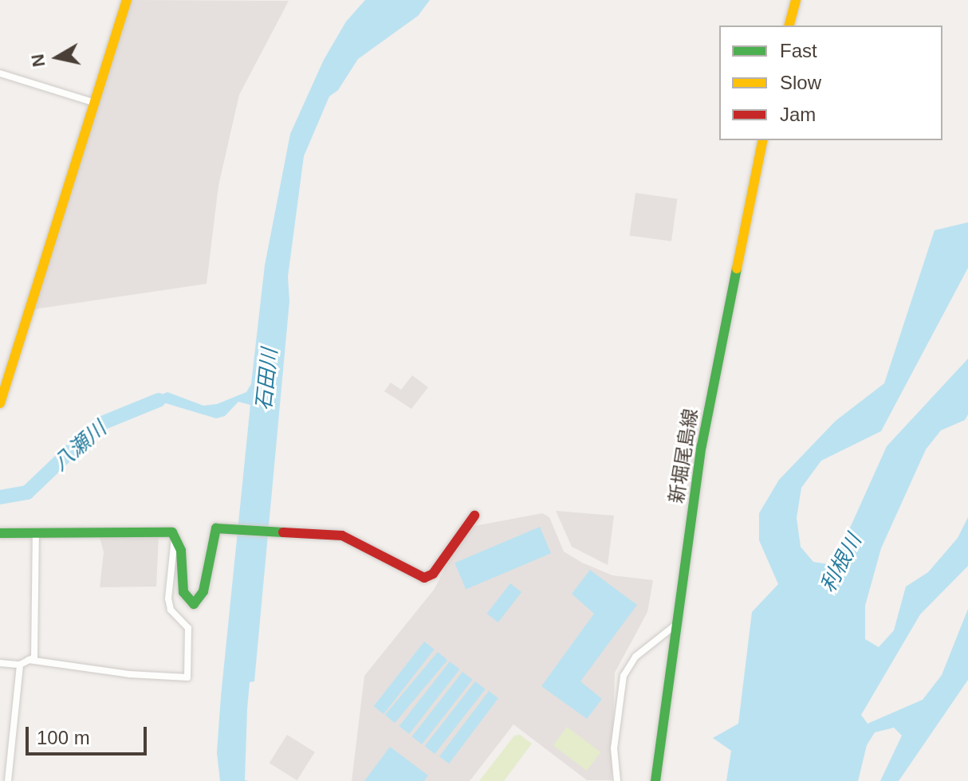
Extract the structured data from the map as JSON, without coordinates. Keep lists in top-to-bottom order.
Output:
{
  "streets": {
    "street": ["新堀尾島線"]
  },
  "water": ["石田川", "八瀬川", "利根川"],
  "legend": ["Fast", "Slow", "Jam"],
  "scale_bar": "100 m",
  "north": "left"
}
